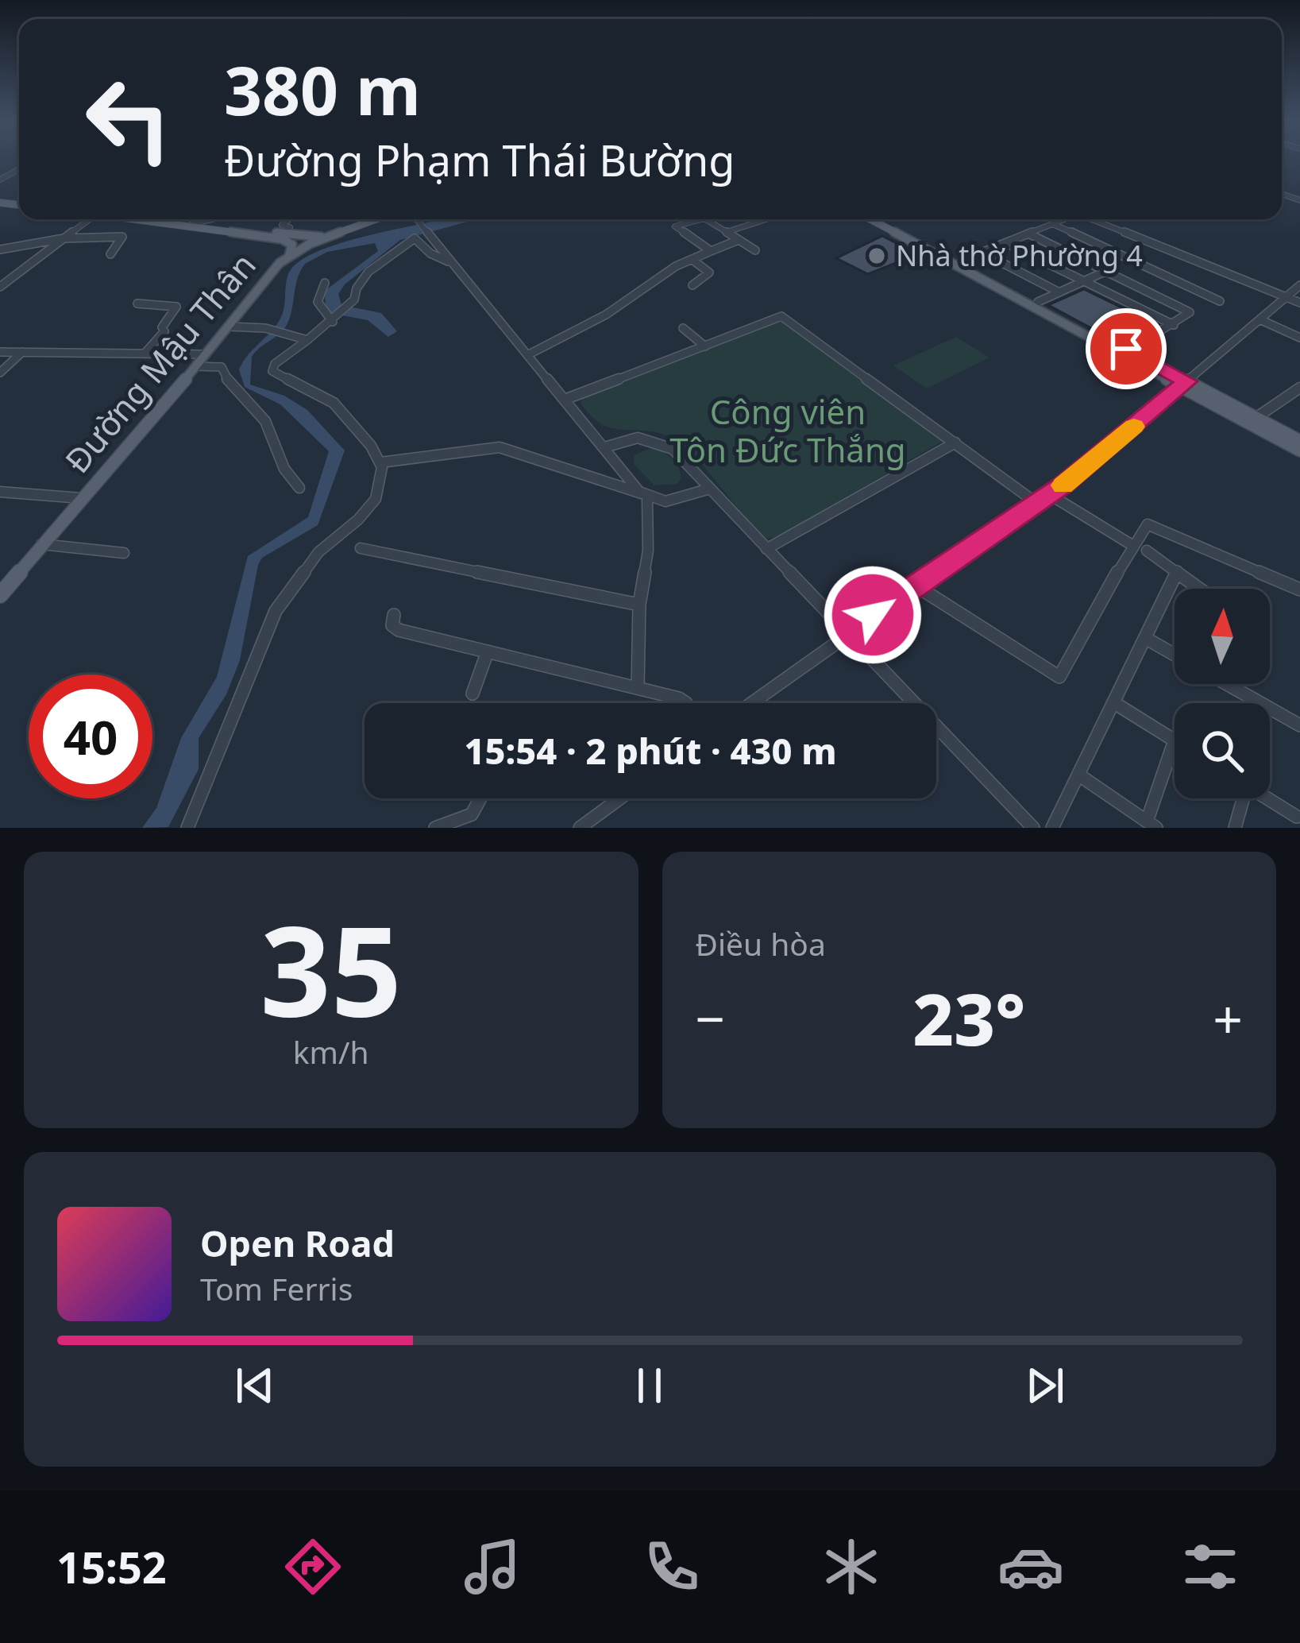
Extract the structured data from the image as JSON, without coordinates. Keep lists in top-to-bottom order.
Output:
{
  "streets": {
    "main road": ["Đường Mậu Thân"]
  },
  "parks": ["Công viên Tôn Đức Thắng"],
  "places": ["Nhà thờ Phường 4"],
  "north": "top",
  "page": {
    "turn": ["380 m", "Đường Phạm Thái Bường"],
    "limit": "40",
    "trip": "15:54 · 2 phút · 430 m",
    "tile": [
      ["35", "km/h"],
      "Điều hòa"
    ],
    "heat": ["−", "23°", "+"],
    "song": ["Open Road", "Tom Ferris"],
    "tabs": "15:52"
  }
}
